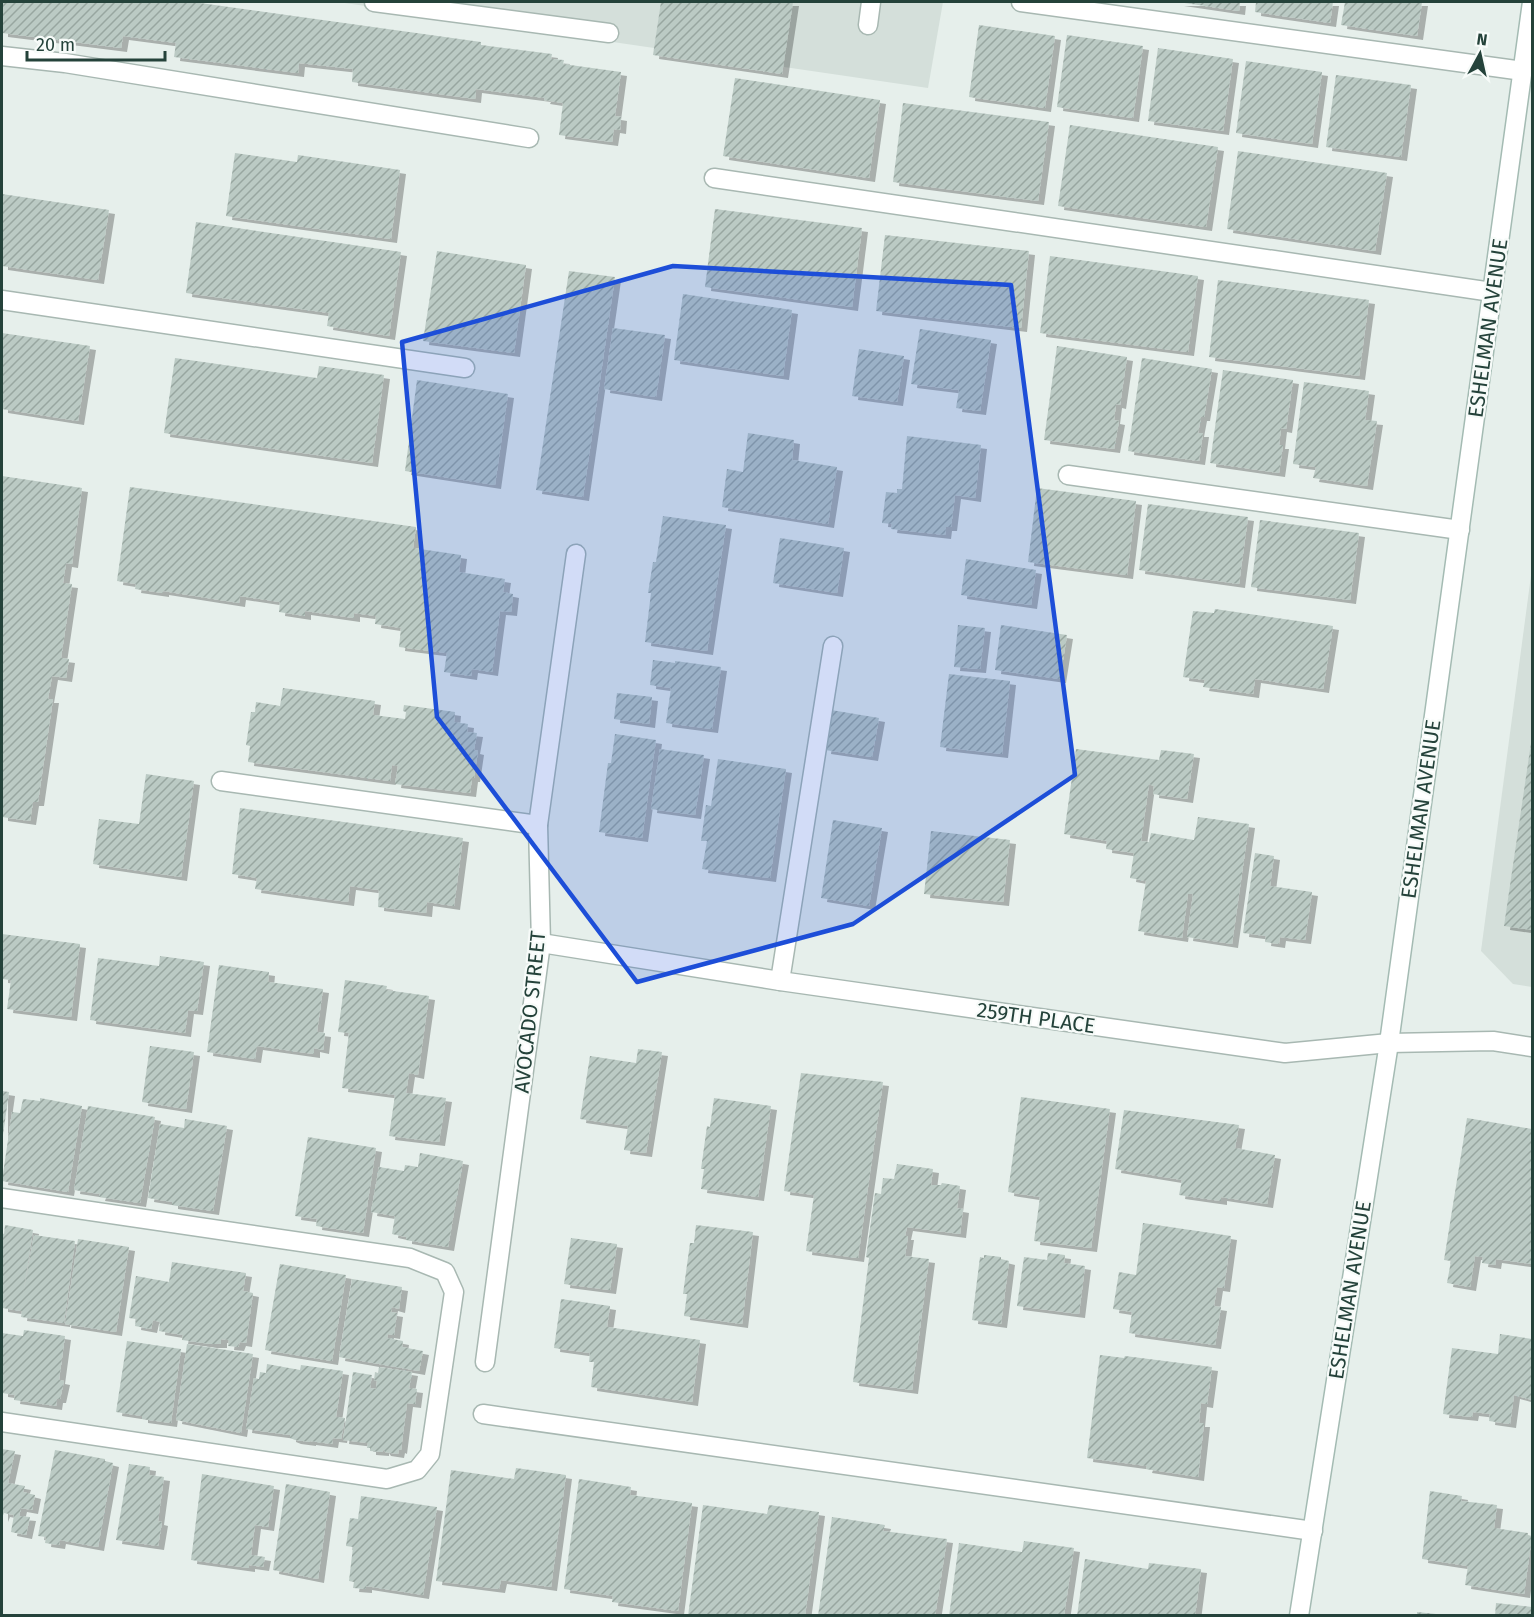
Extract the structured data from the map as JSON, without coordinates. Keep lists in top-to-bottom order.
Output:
{
  "streets": {
    "street": ["ESHELMAN AVENUE", "AVOCADO STREET", "259TH PLACE"]
  },
  "crossings": [
    ["ESHELMAN AVENUE", "259TH PLACE"],
    ["AVOCADO STREET", "259TH PLACE"]
  ],
  "scale_bar": "20 m",
  "north": "top"
}
